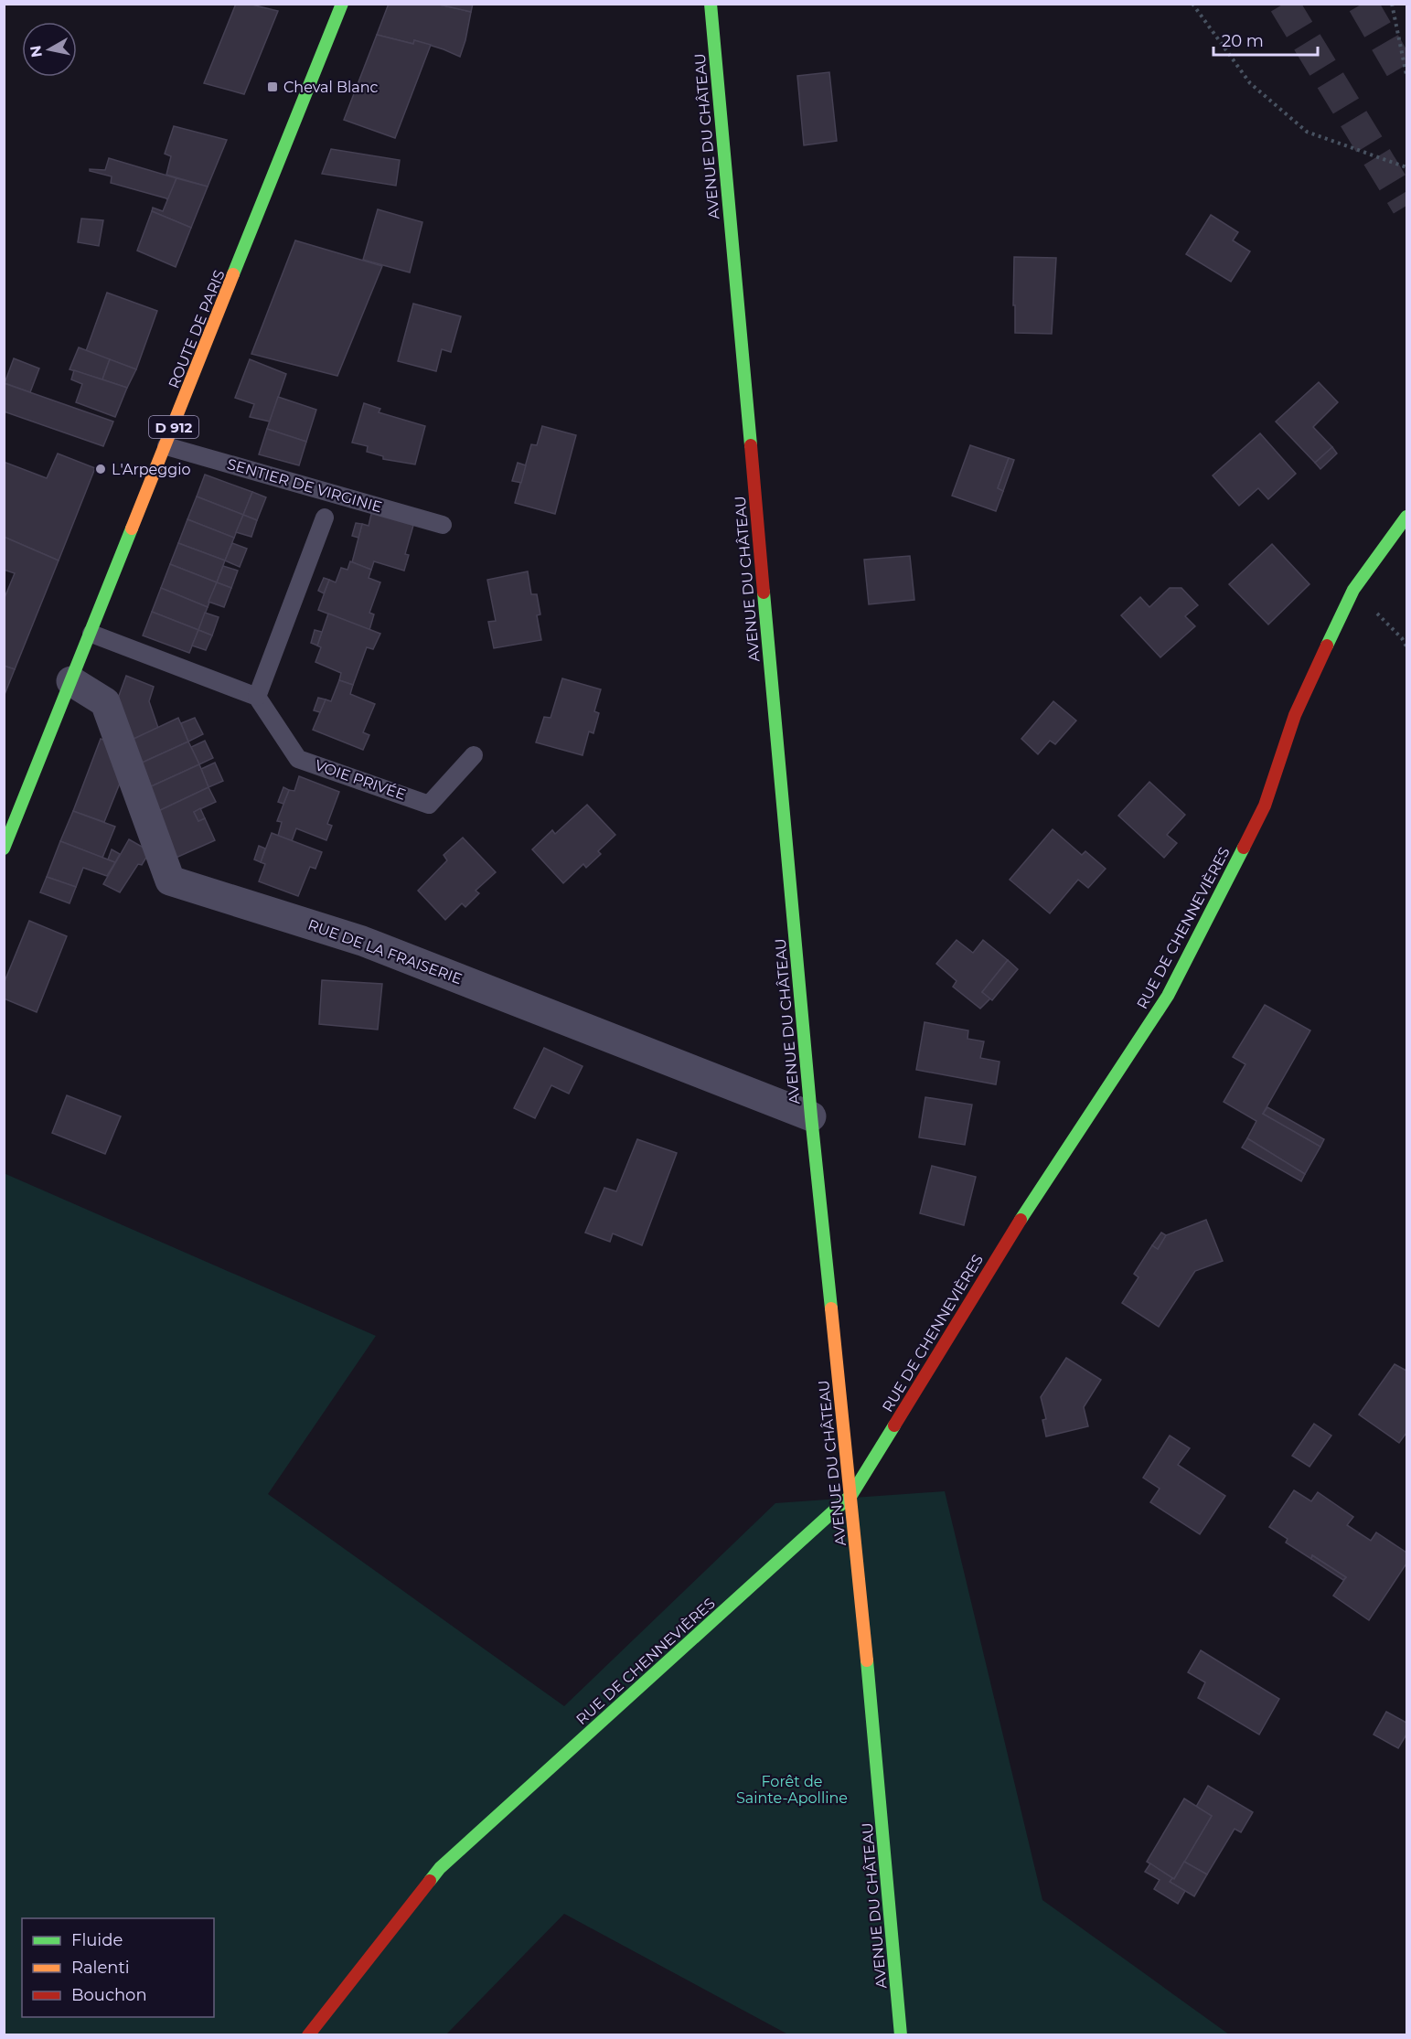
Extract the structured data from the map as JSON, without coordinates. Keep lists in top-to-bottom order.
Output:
{
  "streets": {
    "main road": [
      "AVENUE DU CHÂTEAU",
      "ROUTE DE PARIS",
      "D 912",
      "RUE DE CHENNEVIÈRES"
    ],
    "street": ["RUE DE LA FRAISERIE"],
    "lane": ["SENTIER DE VIRGINIE", "VOIE PRIVÉE"]
  },
  "crossings": [
    ["AVENUE DU CHÂTEAU", "RUE DE CHENNEVIÈRES"],
    ["AVENUE DU CHÂTEAU", "RUE DE LA FRAISERIE"],
    ["ROUTE DE PARIS", "SENTIER DE VIRGINIE"],
    ["ROUTE DE PARIS", "RUE DE LA FRAISERIE"]
  ],
  "parks": ["Forêt de Sainte-Apolline"],
  "places": {
    "transit": ["Cheval Blanc"],
    "other": ["L'Arpeggio"]
  },
  "legend": ["Fluide", "Ralenti", "Bouchon"],
  "scale_bar": "20 m",
  "north": "left"
}
